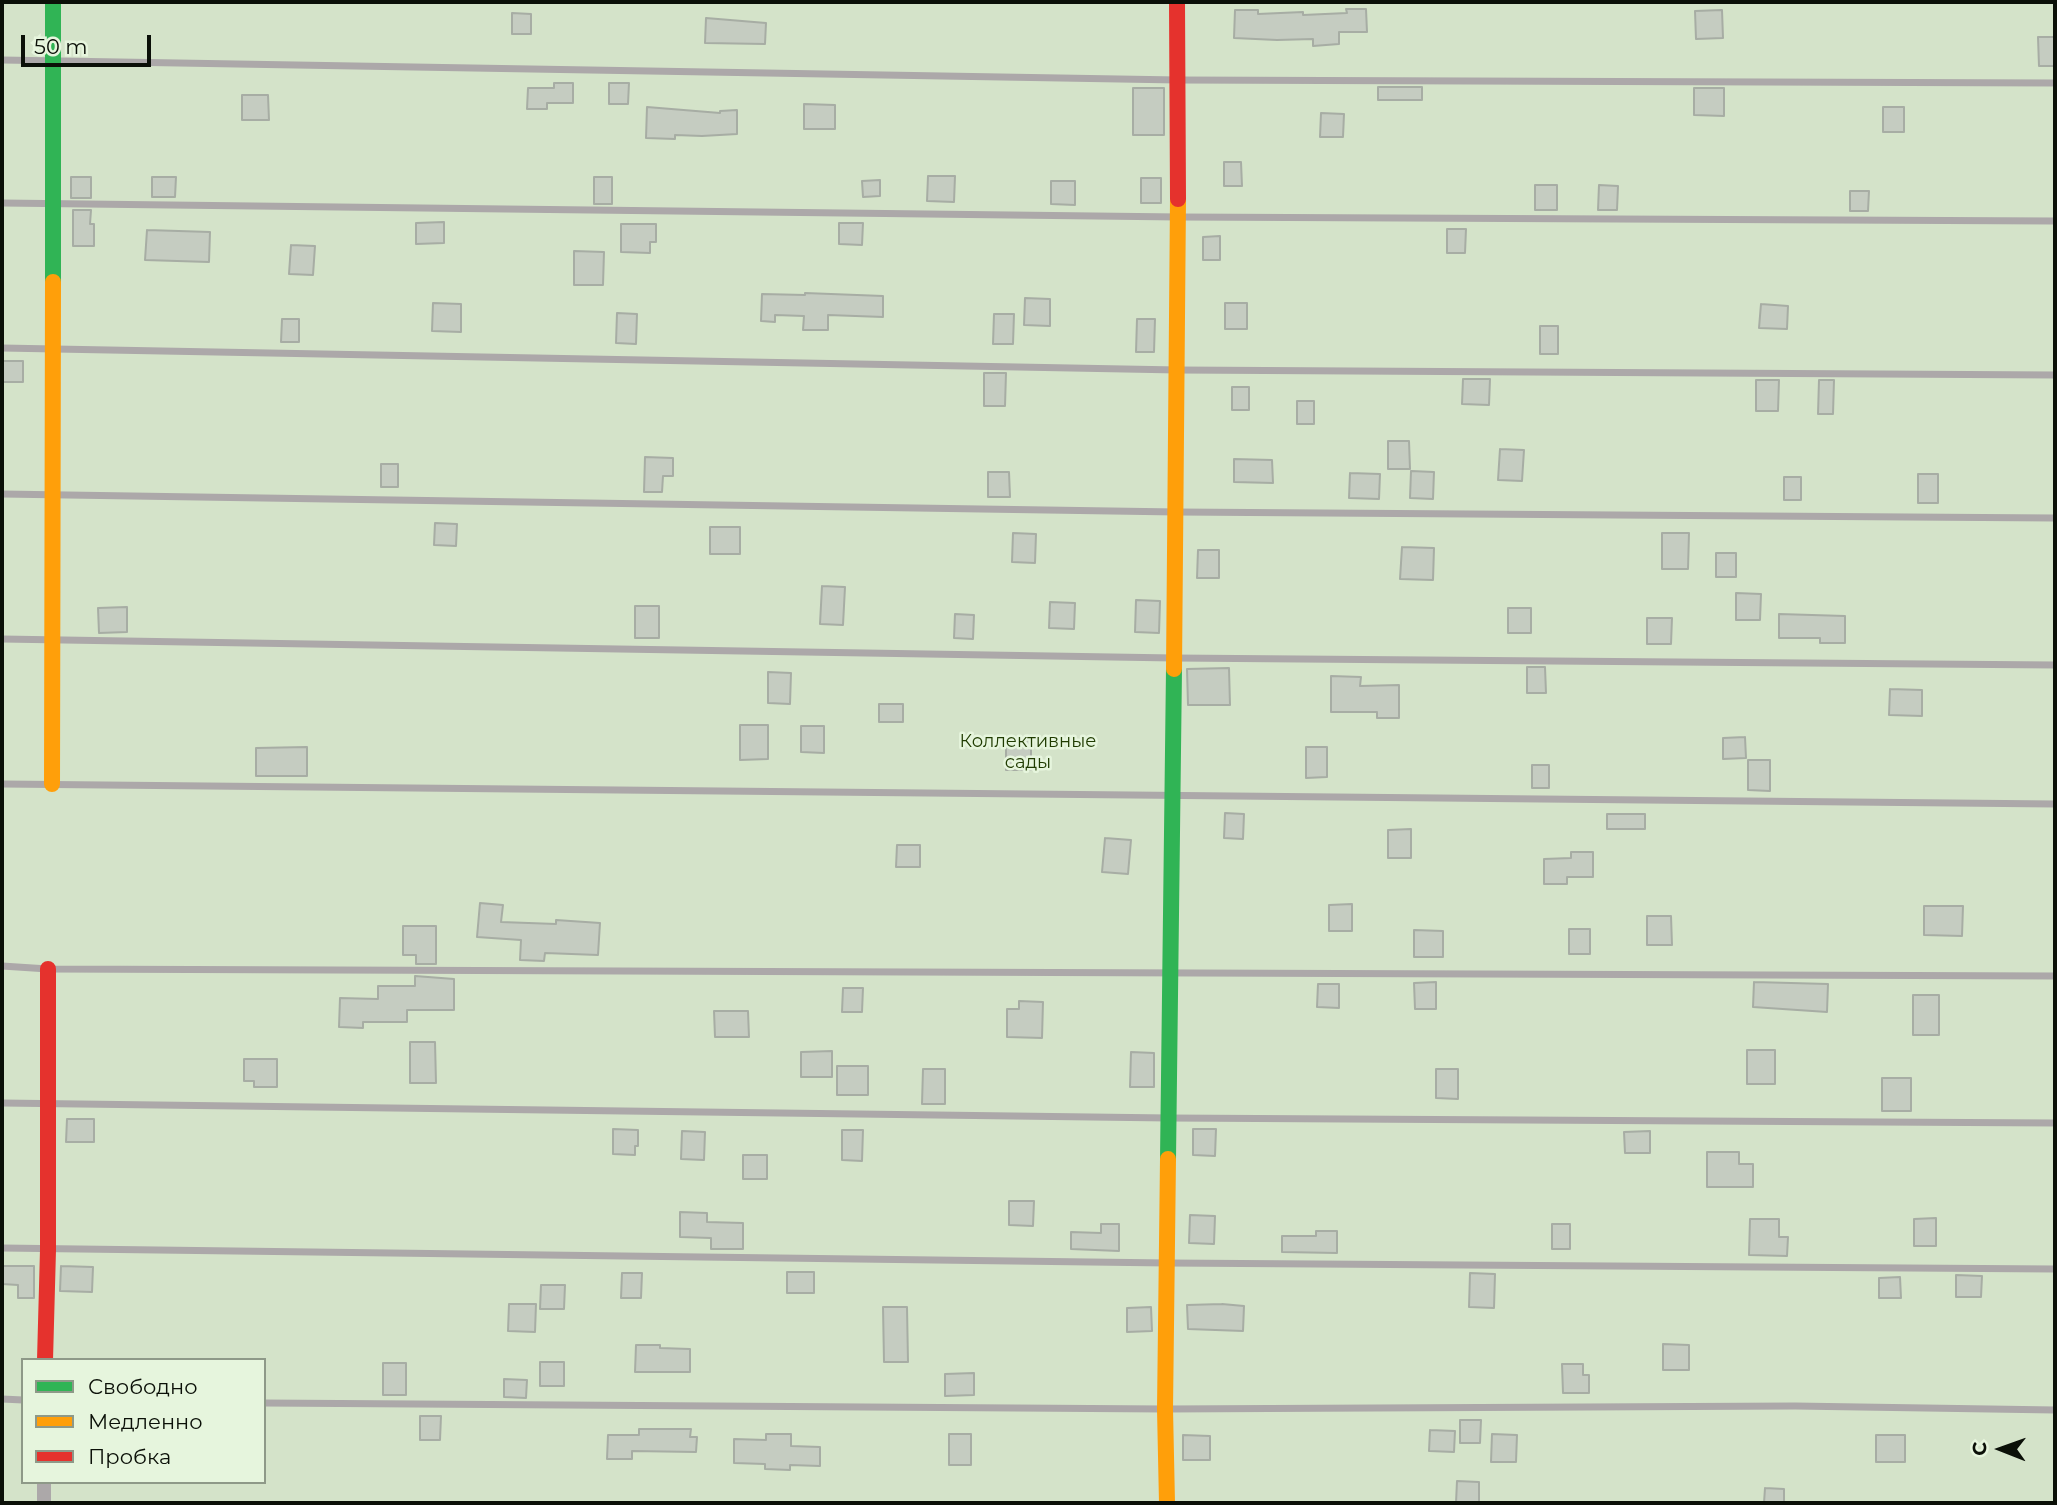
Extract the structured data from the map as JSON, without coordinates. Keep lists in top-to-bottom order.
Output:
{
  "parks": ["Коллективные сады"],
  "legend": ["Свободно", "Медленно", "Пробка"],
  "scale_bar": "50 m",
  "north": "left"
}
